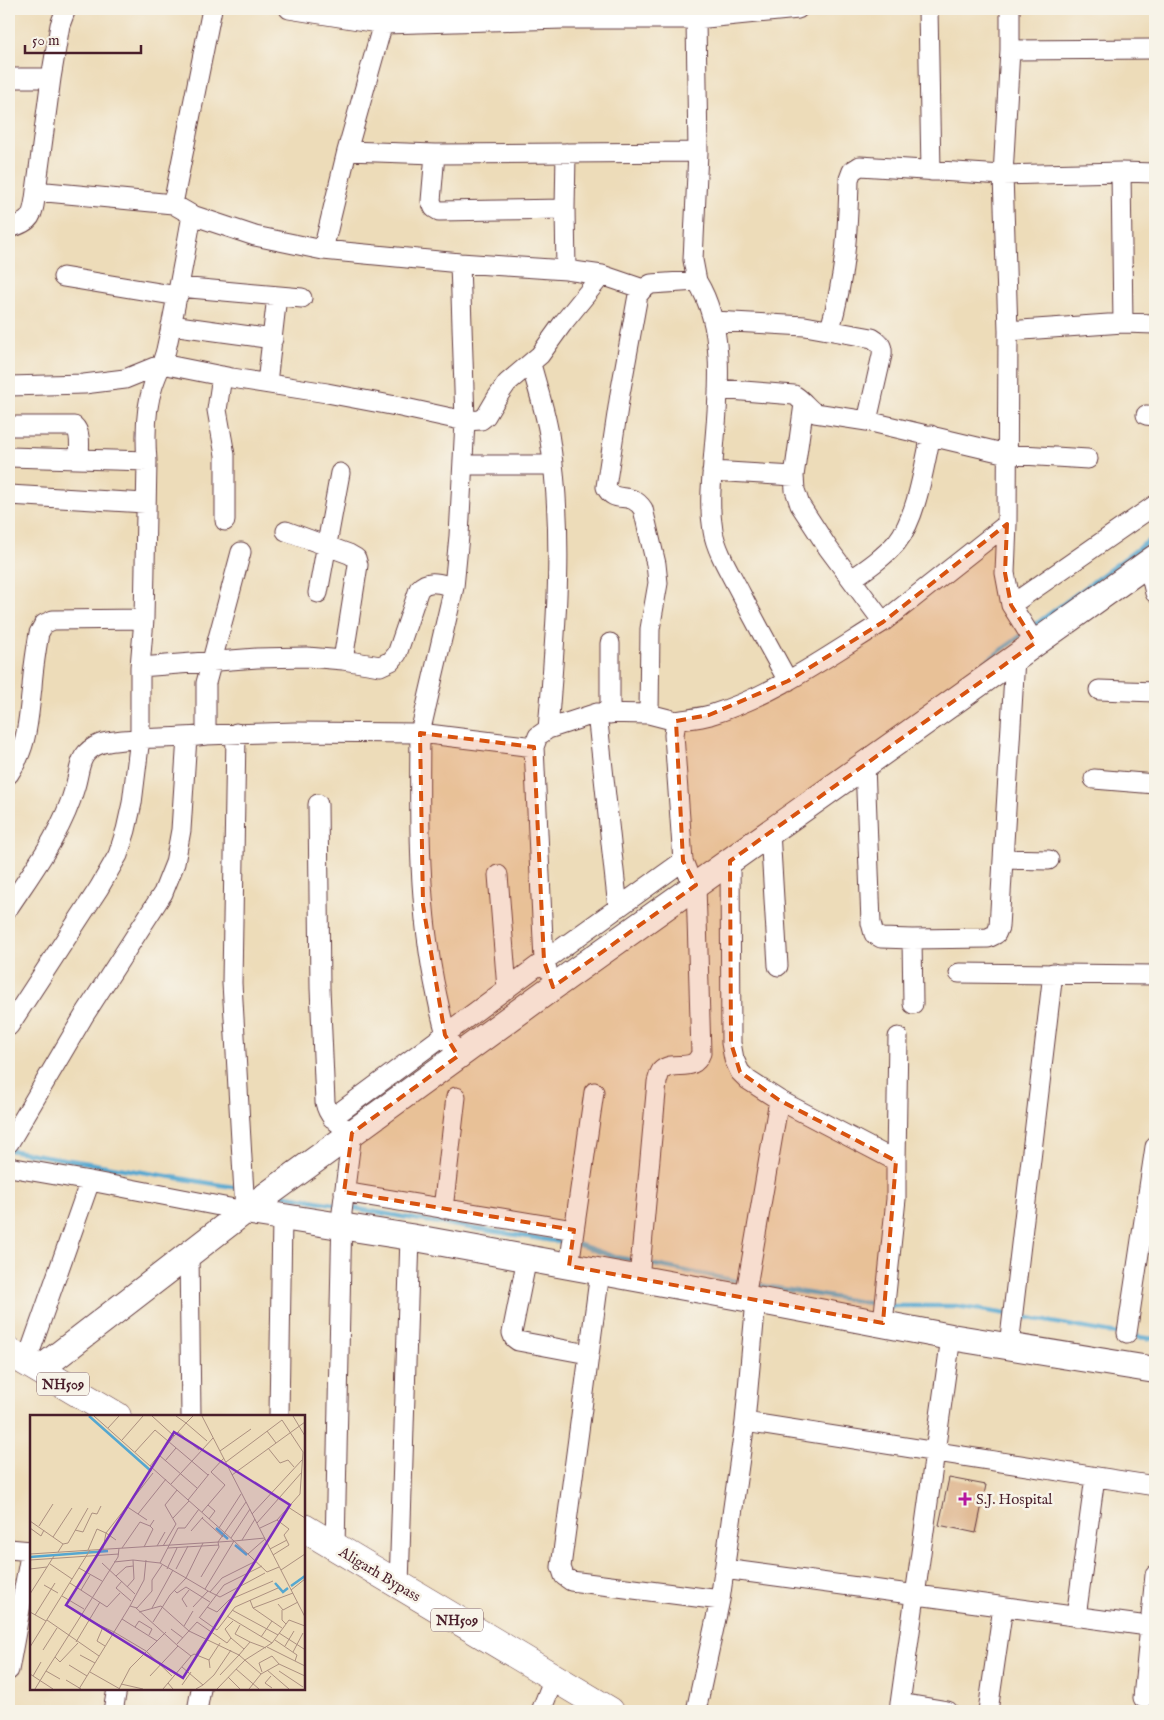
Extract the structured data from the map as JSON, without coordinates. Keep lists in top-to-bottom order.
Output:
{
  "streets": {
    "highway": ["NH509", "Aligarh Bypass"]
  },
  "places": {
    "health": ["S.J. Hospital"]
  },
  "scale_bar": "50 m"
}
